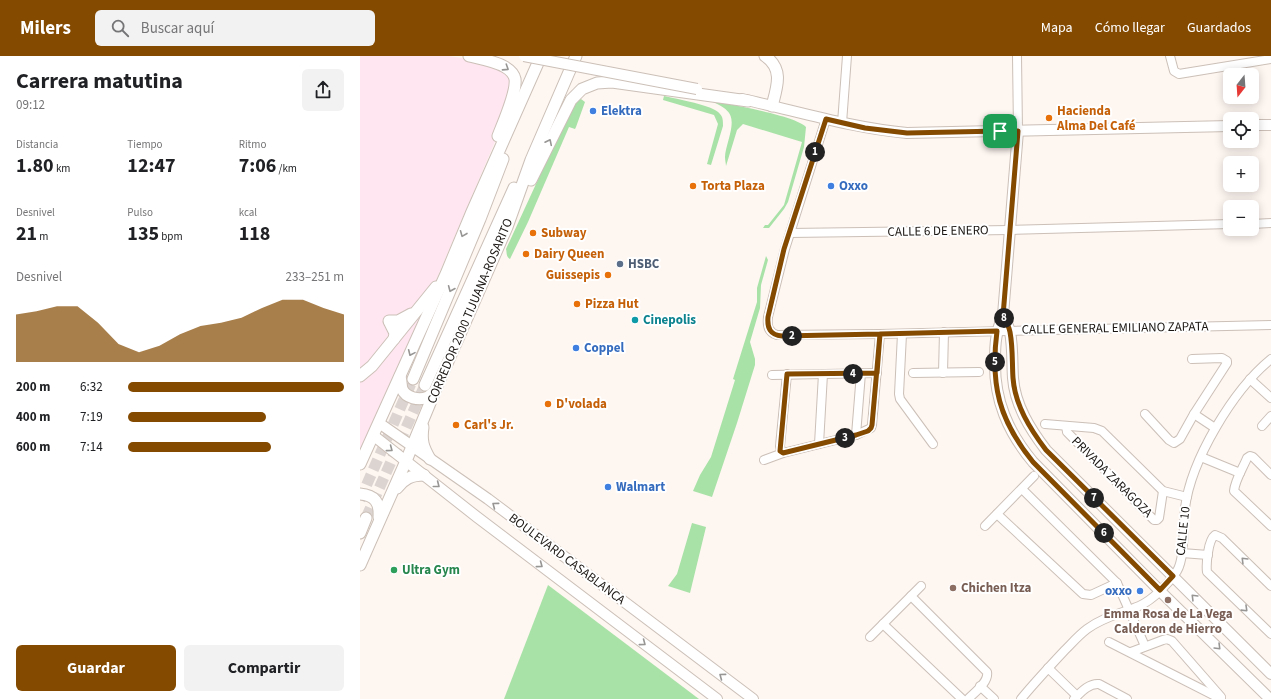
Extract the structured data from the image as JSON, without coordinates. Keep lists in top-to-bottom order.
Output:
{
  "streets": {
    "highway": ["CORREDOR 2000 TIJUANA-ROSARITO"],
    "main road": ["BOULEVARD CASABLANCA"],
    "street": [
      "CALLE 6 DE ENERO",
      "CALLE GENERAL EMILIANO ZAPATA",
      "PRIVADA ZARAGOZA",
      "CALLE 10"
    ]
  },
  "crossings": [
    ["CALLE 6 DE ENERO", "CALLE GENERAL EMILIANO ZAPATA"],
    ["CORREDOR 2000 TIJUANA-ROSARITO", "BOULEVARD CASABLANCA"],
    ["PRIVADA ZARAGOZA", "CALLE 10"]
  ],
  "places": [
    "Elektra",
    "Hacienda Alma Del Café",
    "Torta Plaza",
    "Oxxo",
    "Subway",
    "Dairy Queen",
    "HSBC",
    "Guissepis",
    "Pizza Hut",
    "Cinepolis",
    "Coppel",
    "D'volada",
    "Carl's Jr.",
    "Walmart",
    "Ultra Gym",
    "Chichen Itza",
    "oxxo",
    "Emma Rosa de La Vega Calderon de Hierro"
  ],
  "north": "bottom",
  "page": {
    "header": "Milers",
    "search": "Buscar aquí",
    "nav": ["Mapa", "Cómo llegar", "Guardados"],
    "heading": ["Carrera matutina", "09:12"],
    "map_buttons": ["+", "−"],
    "stats": [
      ["Distancia", "1.80 km"],
      ["Tiempo", "12:47"],
      ["Ritmo", "7:06 /km"],
      ["Desnivel", "21 m"],
      ["Pulso", "135 bpm"],
      ["kcal", "118"]
    ],
    "pins": [
      "1",
      "8",
      "2",
      "5",
      "4",
      "3",
      "7",
      "6"
    ],
    "chart": ["Desnivel", "233–251 m"],
    "list": [
      {
        "name": "200 m",
        "note": "6:32"
      },
      {
        "name": "400 m",
        "note": "7:19"
      },
      {
        "name": "600 m",
        "note": "7:14"
      }
    ],
    "buttons": ["Guardar", "Compartir"]
  }
}
